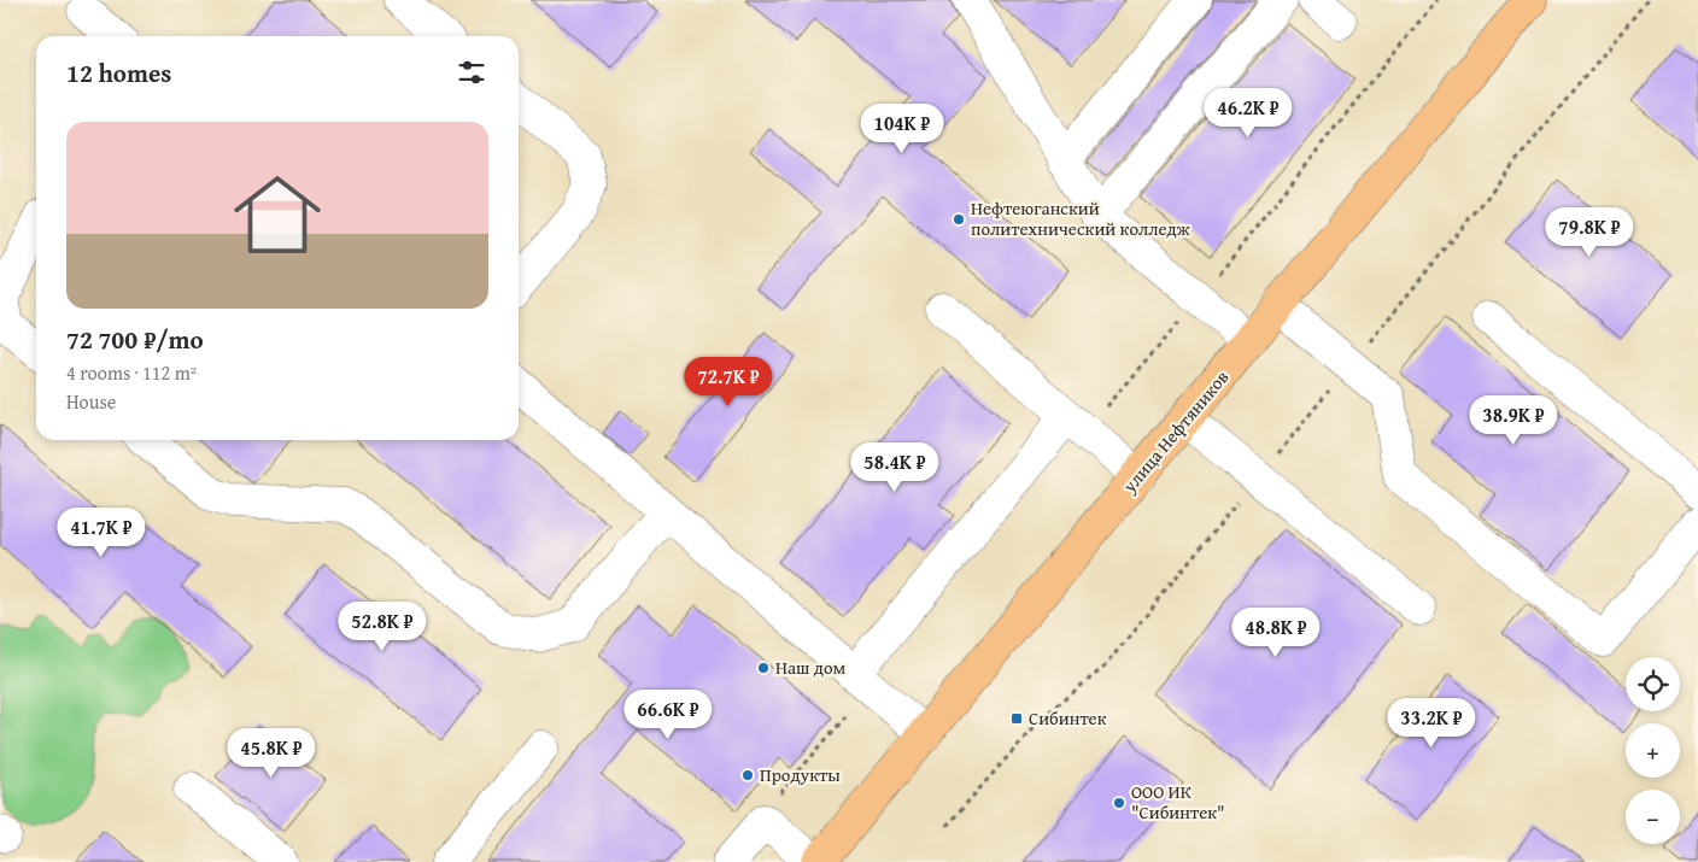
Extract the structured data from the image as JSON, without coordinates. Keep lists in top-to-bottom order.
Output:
{
  "streets": {
    "main road": ["улица Нефтяников"]
  },
  "places": {
    "other": [
      "Нефтеюганский политехнический колледж",
      "Наш дом",
      "Продукты",
      "ООО ИК \"Сибинтек\""
    ],
    "transit": ["Сибинтек"]
  },
  "page": {
    "heading": "12 homes",
    "price": [
      "46.2K ₽",
      "104K ₽",
      "79.8K ₽",
      "72.7K ₽",
      "38.9K ₽",
      "58.4K ₽",
      "41.7K ₽",
      "52.8K ₽",
      "48.8K ₽",
      "66.6K ₽",
      "33.2K ₽",
      "45.8K ₽"
    ],
    "list": [
      {
        "name": "72 700 ₽/mo",
        "note": "4 rooms · 112 m² · House"
      }
    ],
    "map_buttons": ["+", "−"]
  }
}
